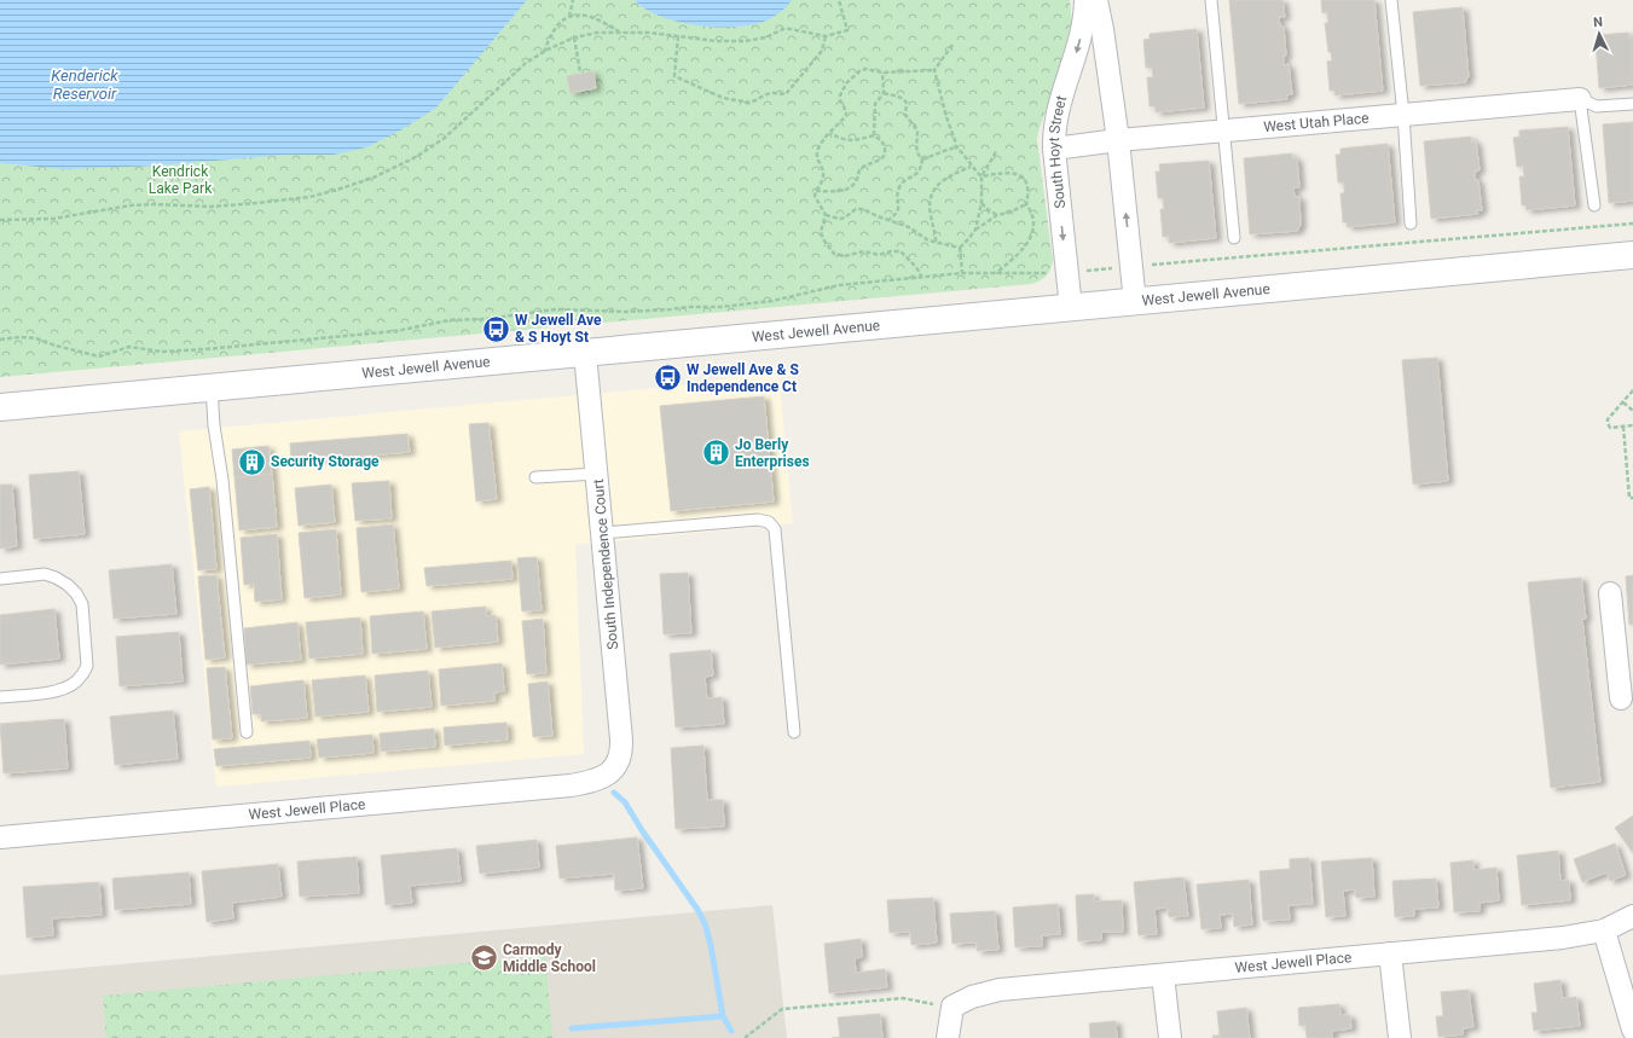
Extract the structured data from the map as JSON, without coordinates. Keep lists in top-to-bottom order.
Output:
{
  "streets": {
    "main road": ["West Jewell Avenue"],
    "street": [
      "West Utah Place",
      "South Hoyt Street",
      "South Independence Court",
      "West Jewell Place"
    ]
  },
  "crossings": [
    ["West Utah Place", "South Hoyt Street"],
    ["South Hoyt Street", "West Jewell Avenue"],
    ["West Jewell Avenue", "South Independence Court"],
    ["South Independence Court", "West Jewell Place"]
  ],
  "water": ["Kenderick Reservoir"],
  "parks": ["Kendrick Lake Park"],
  "places": {
    "bus stop": ["W Jewell Ave & S Hoyt St", "W Jewell Ave & S Independence Ct"],
    "building": ["Jo Berly Enterprises", "Security Storage"],
    "school or university": ["Carmody Middle School"]
  },
  "north": "top"
}
